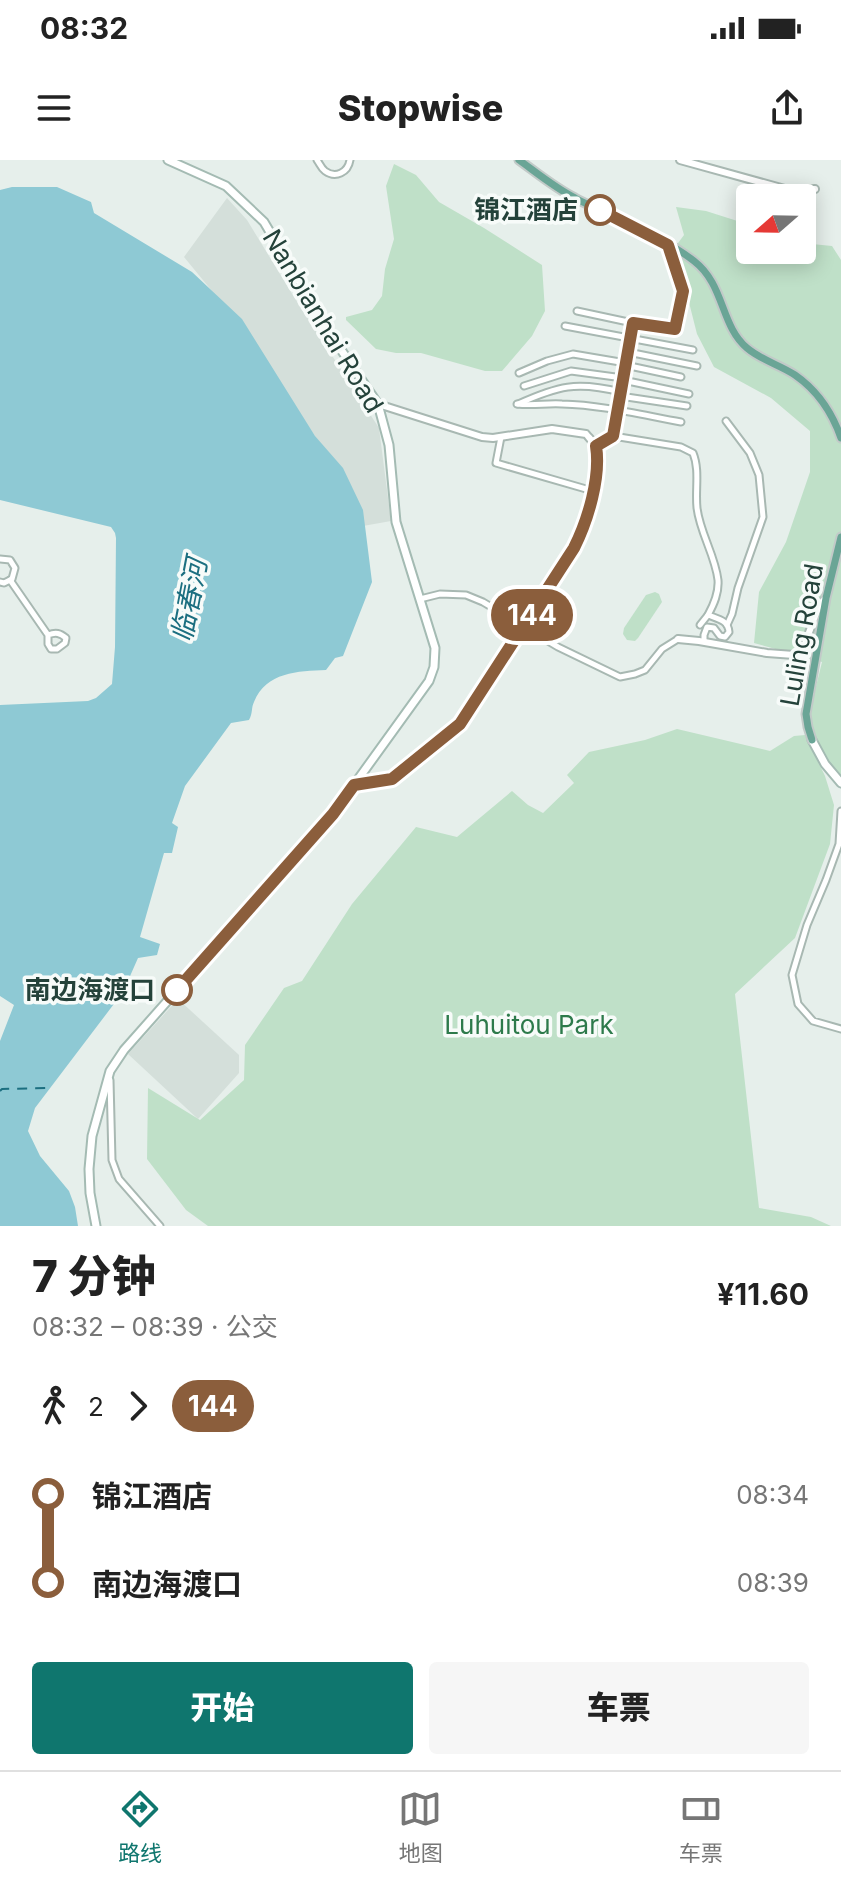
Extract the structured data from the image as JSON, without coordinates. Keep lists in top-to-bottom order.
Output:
{
  "streets": {
    "main road": ["Nanbianhai Road", "Luling Road"]
  },
  "water": ["临春河"],
  "parks": ["Luhuitou Park"],
  "places": ["锦江酒店", "南边海渡口"],
  "lines": ["bus line 144"],
  "north": "left",
  "page": {
    "status": "08:32",
    "header": "Stopwise",
    "on_map": "144",
    "heading": ["7 分钟", "08:32 – 08:39 · 公交", "¥11.60"],
    "legs": ["2", "144"],
    "list": [
      {
        "name": "锦江酒店",
        "value": "08:34"
      },
      {
        "name": "南边海渡口",
        "value": "08:39"
      }
    ],
    "buttons": ["开始", "车票"],
    "tabs": ["路线", "地图", "车票"]
  }
}
